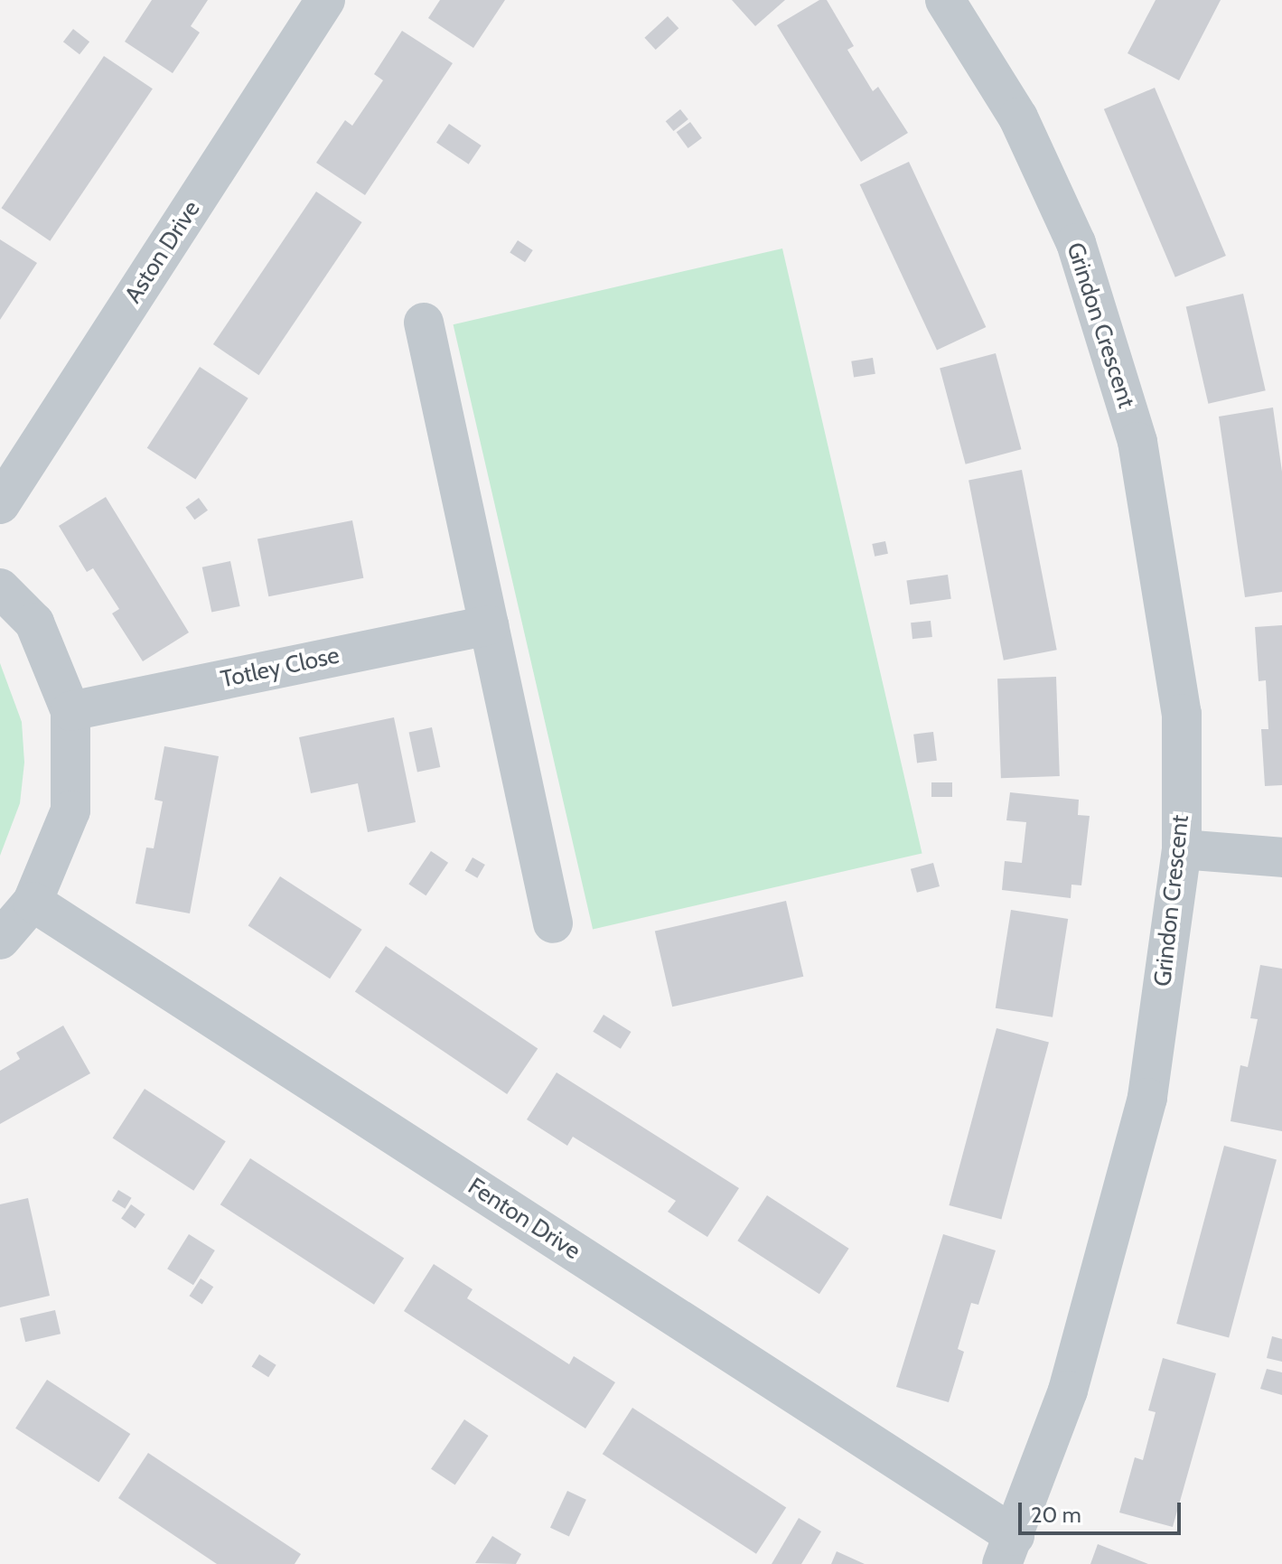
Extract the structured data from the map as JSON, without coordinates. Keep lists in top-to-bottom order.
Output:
{
  "streets": {
    "street": [
      "Aston Drive",
      "Grindon Crescent",
      "Totley Close",
      "Fenton Drive"
    ]
  },
  "crossings": [
    ["Grindon Crescent", "Fenton Drive"]
  ],
  "scale_bar": "20 m"
}
